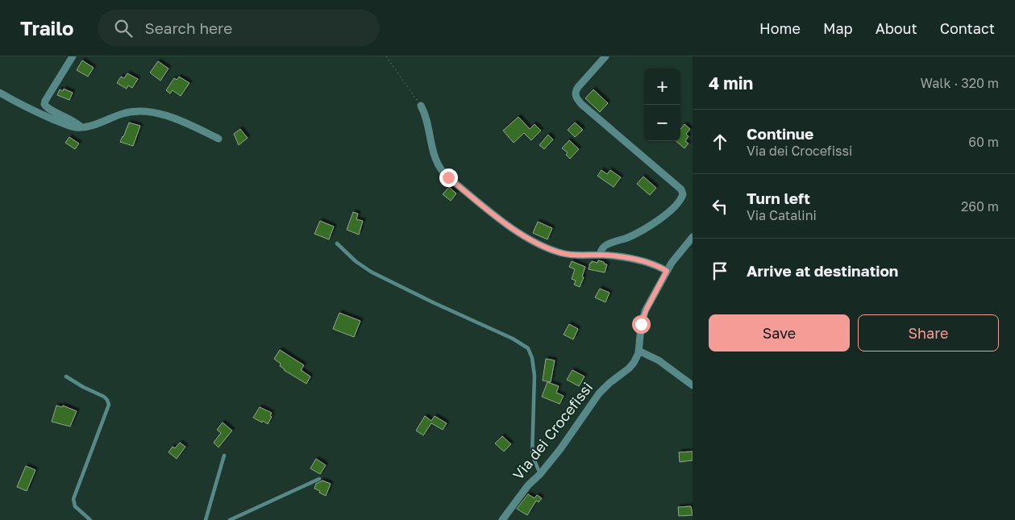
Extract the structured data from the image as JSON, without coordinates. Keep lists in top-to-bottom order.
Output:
{
  "streets": {
    "street": ["Via dei Crocefissi"]
  },
  "page": {
    "header": "Trailo",
    "search": "Search here",
    "nav": [
      "Home",
      "Map",
      "About",
      "Contact"
    ],
    "heading": ["4 min", "Walk · 320 m"],
    "map_buttons": ["+", "−"],
    "list": [
      ["Continue", "Via dei Crocefissi", "60 m"],
      ["Turn left", "Via Catalini", "260 m"],
      "Arrive at destination"
    ],
    "buttons": ["Save", "Share"]
  }
}
